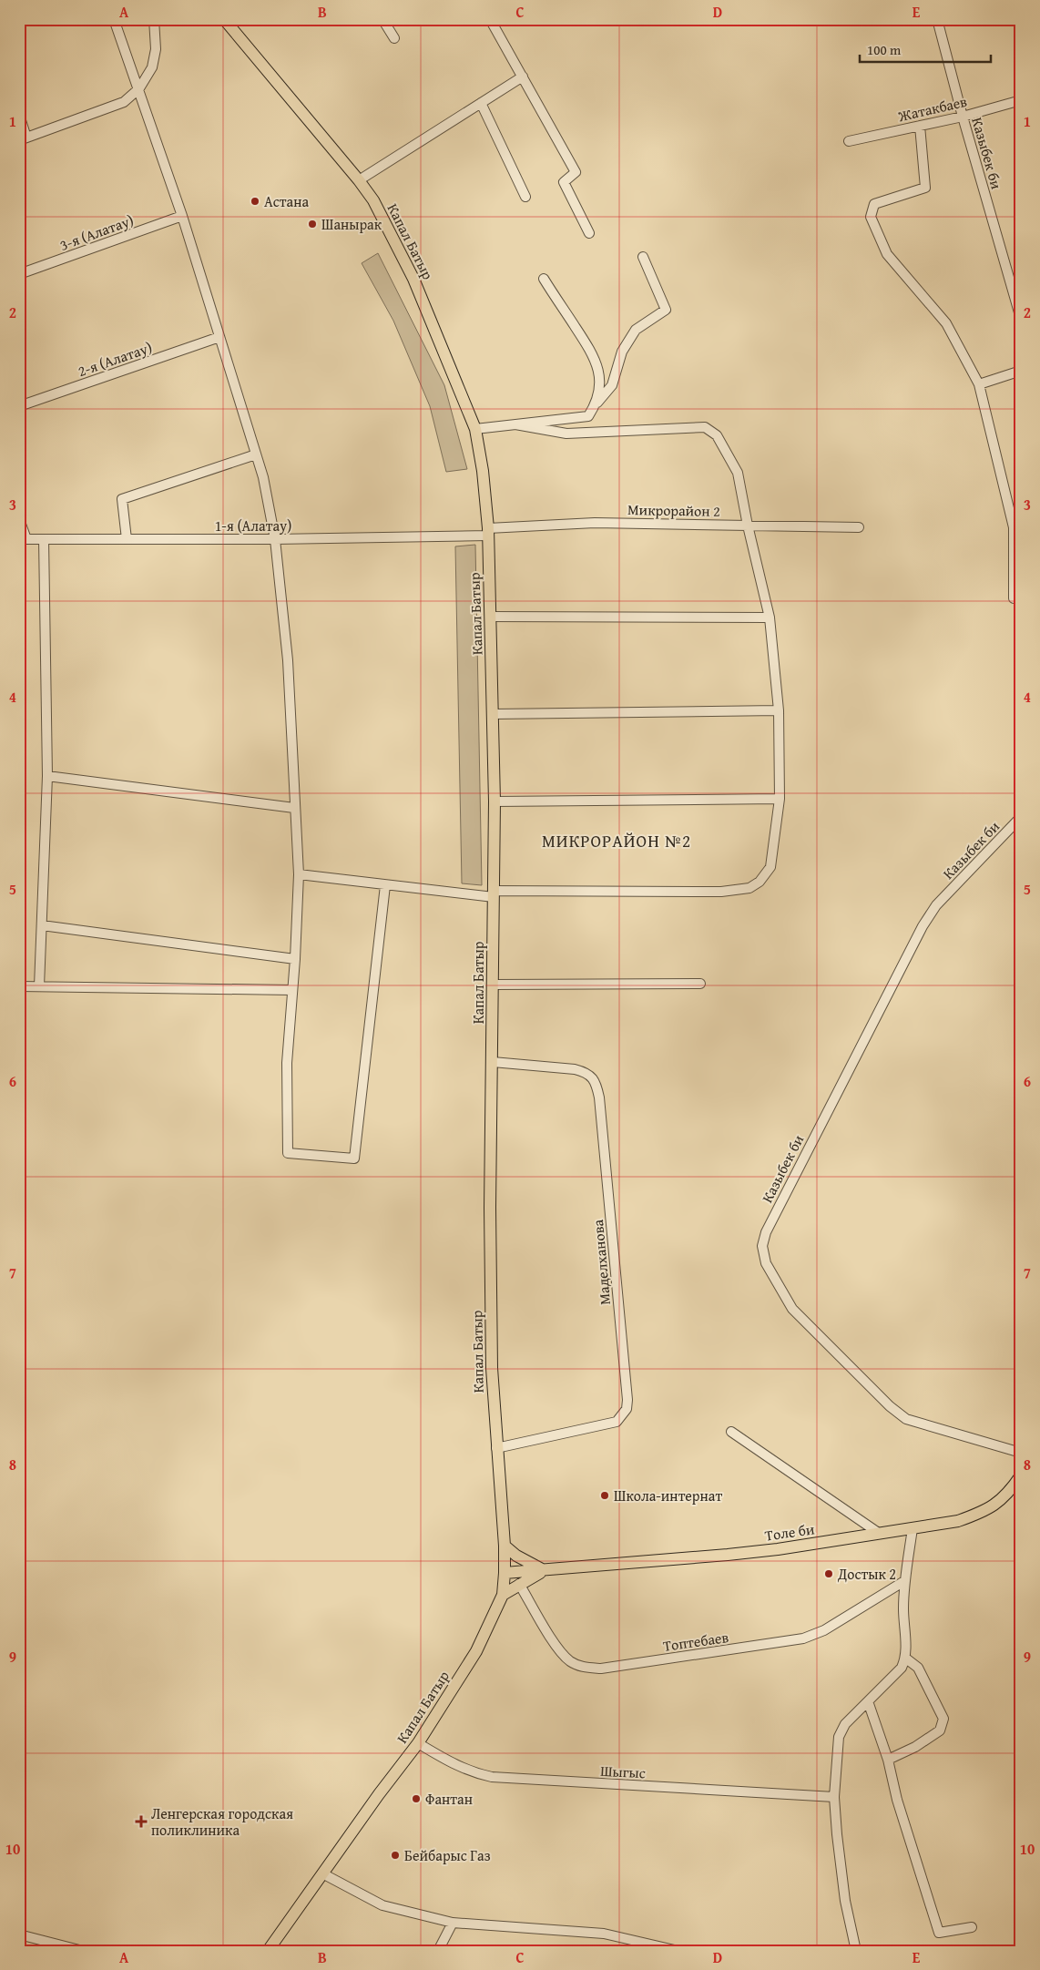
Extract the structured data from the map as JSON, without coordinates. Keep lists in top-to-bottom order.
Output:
{
  "streets": {
    "main road": ["Капал Батыр", "Толе би"],
    "street": [
      "Жатакбаев",
      "Казыбек би",
      "3-я (Алатау)",
      "2-я (Алатау)",
      "Микрорайон 2",
      "1-я (Алатау)",
      "Маделханова",
      "Топтебаев",
      "Шыгыс"
    ]
  },
  "crossings": [
    ["Жатакбаев", "Казыбек би"],
    ["Капал Батыр", "Микрорайон 2"],
    ["Капал Батыр", "1-я (Алатау)"],
    ["Капал Батыр", "Маделханова"],
    ["Капал Батыр", "Толе би"],
    ["Капал Батыр", "Шыгыс"],
    ["Микрорайон 2", "1-я (Алатау)"]
  ],
  "districts": ["МИКРОРАЙОН №2"],
  "places": {
    "other": [
      "Астана",
      "Шанырак",
      "Школа-интернат",
      "Достык 2",
      "Фантан",
      "Бейбарыс Газ"
    ],
    "health": ["Ленгерская городская поликлиника"]
  },
  "scale_bar": "100 m",
  "grid": {
    "columns": [
      "A",
      "B",
      "C",
      "D",
      "E"
    ],
    "rows": [
      "1",
      "2",
      "3",
      "4",
      "5",
      "6",
      "7",
      "8",
      "9",
      "10"
    ]
  }
}
